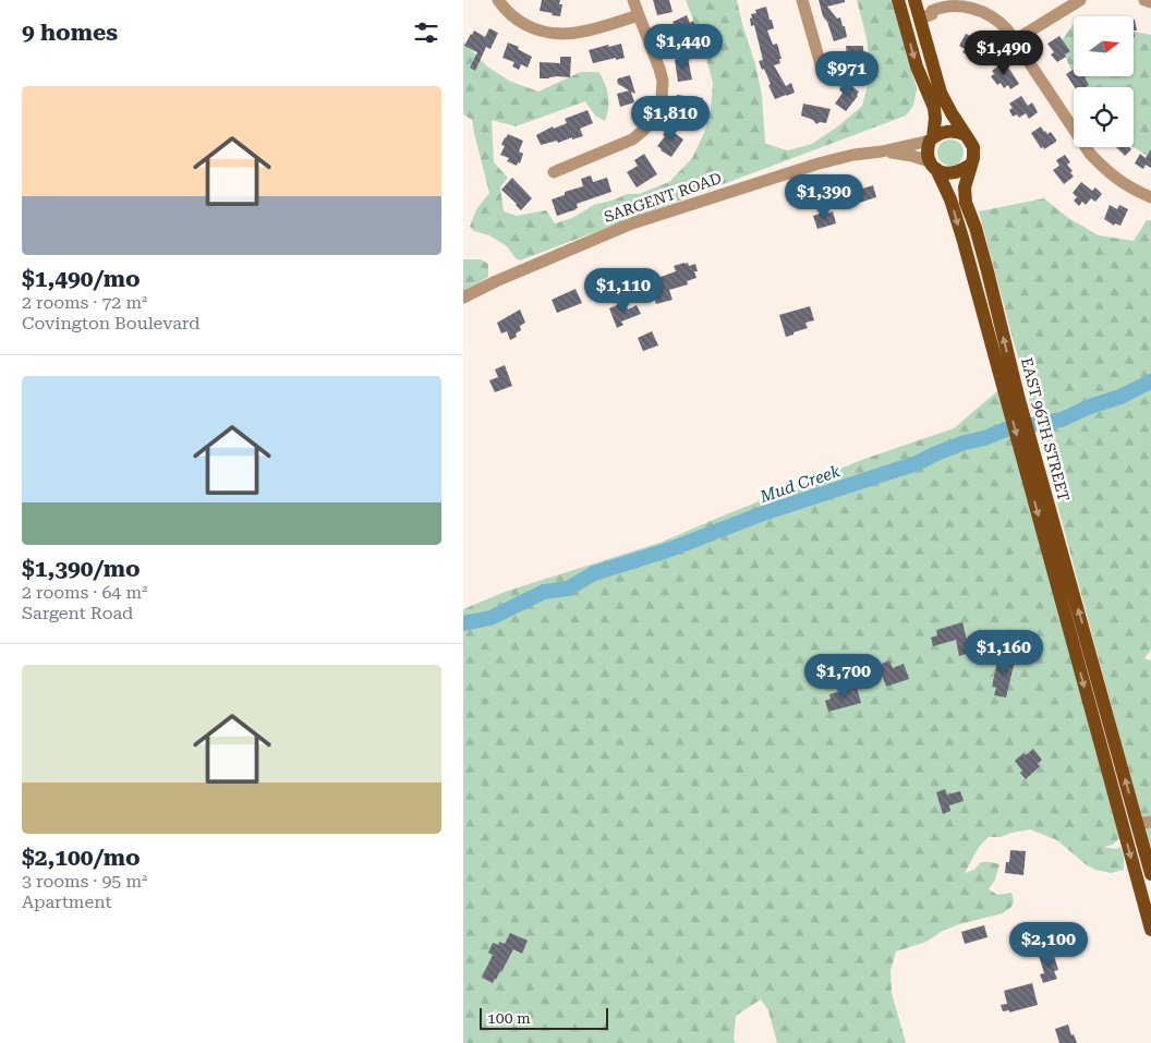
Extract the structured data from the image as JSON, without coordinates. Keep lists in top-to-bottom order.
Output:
{
  "streets": {
    "main road": ["EAST 96TH STREET"],
    "street": ["SARGENT ROAD"]
  },
  "crossings": [
    ["SARGENT ROAD", "EAST 96TH STREET"]
  ],
  "water": ["Mud Creek"],
  "scale_bar": "100 m",
  "north": "right",
  "page": {
    "heading": "9 homes",
    "price": [
      "$1,440",
      "$1,490",
      "$971",
      "$1,810",
      "$1,390",
      "$1,110",
      "$1,160",
      "$1,700",
      "$2,100"
    ],
    "list": [
      {
        "name": "$1,490/mo",
        "note": "2 rooms · 72 m² · Covington Boulevard"
      },
      {
        "name": "$1,390/mo",
        "note": "2 rooms · 64 m² · Sargent Road"
      },
      {
        "name": "$2,100/mo",
        "note": "3 rooms · 95 m² · Apartment"
      }
    ],
    "scale": "100 m"
  }
}
